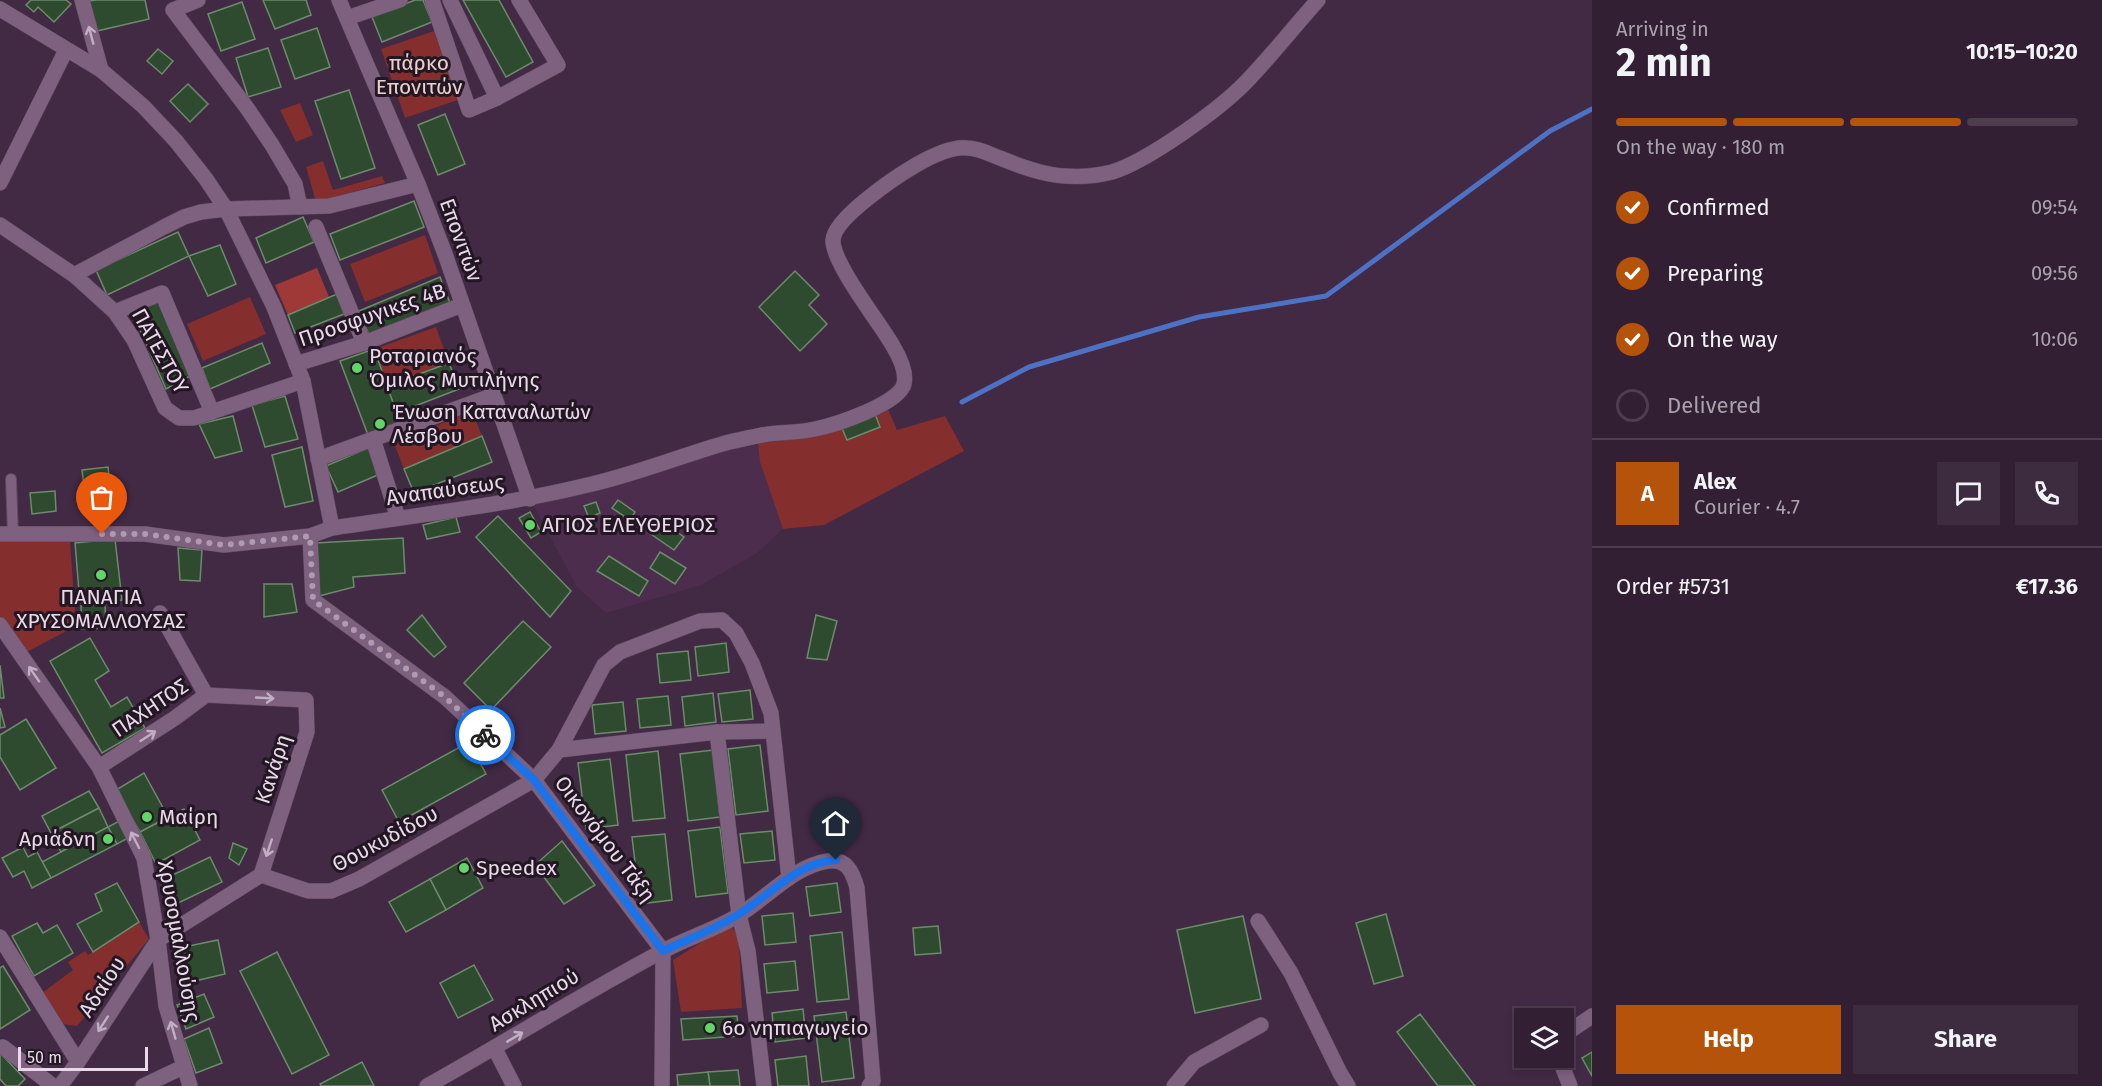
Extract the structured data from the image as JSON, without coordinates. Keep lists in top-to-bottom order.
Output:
{
  "streets": {
    "street": [
      "Επονιτών",
      "Προσφυγικες 4Β",
      "ΠΑΤΕΣΤΟΥ",
      "Αναπαύσεως",
      "ΠΑΧΗΤΟΣ",
      "Κανάρη",
      "Θουκυδίδου",
      "Οικονόμου Τάξη",
      "Χρυσομαλλούσης",
      "Αδαίου",
      "Ασκληπιού"
    ]
  },
  "crossings": [
    ["Επονιτών", "Προσφυγικες 4Β"],
    ["Επονιτών", "Αναπαύσεως"],
    ["Αναπαύσεως", "Οικονόμου Τάξη"],
    ["ΠΑΧΗΤΟΣ", "Κανάρη"],
    ["ΠΑΧΗΤΟΣ", "Χρυσομαλλούσης"],
    ["Κανάρη", "Θουκυδίδου"],
    ["Θουκυδίδου", "Οικονόμου Τάξη"],
    ["Οικονόμου Τάξη", "Ασκληπιού"],
    ["Χρυσομαλλούσης", "Αδαίου"]
  ],
  "one_way": ["ΠΑΧΗΤΟΣ", "Χρυσομαλλούσης", "Αδαίου"],
  "parks": ["πάρκο Επονιτών"],
  "places": [
    "Ροταριανός Όμιλος Μυτιλήνης",
    "Ένωση Καταναλωτών Λέσβου",
    "ΑΓΙΟΣ ΕΛΕΥΘΕΡΙΟΣ",
    "ΠΑΝΑΓΙΑ ΧΡΥΣΟΜΑΛΛΟΥΣΑΣ",
    "Μαίρη",
    "Αριάδνη",
    "Speedex",
    "6ο νηπιαγωγείο"
  ],
  "scale_bar": "50 m",
  "page": {
    "heading": ["2 min", "Arriving in", "10:15–10:20"],
    "panel": [
      "Alex",
      "Courier · 4.7",
      "Order #5731",
      "€17.36"
    ],
    "bar": "On the way · 180 m",
    "list": [
      ["Confirmed", "09:54"],
      ["Preparing", "09:56"],
      ["On the way", "10:06"],
      "Delivered"
    ],
    "round": "A",
    "buttons": ["Help", "Share"],
    "scale": "50 m"
  }
}
